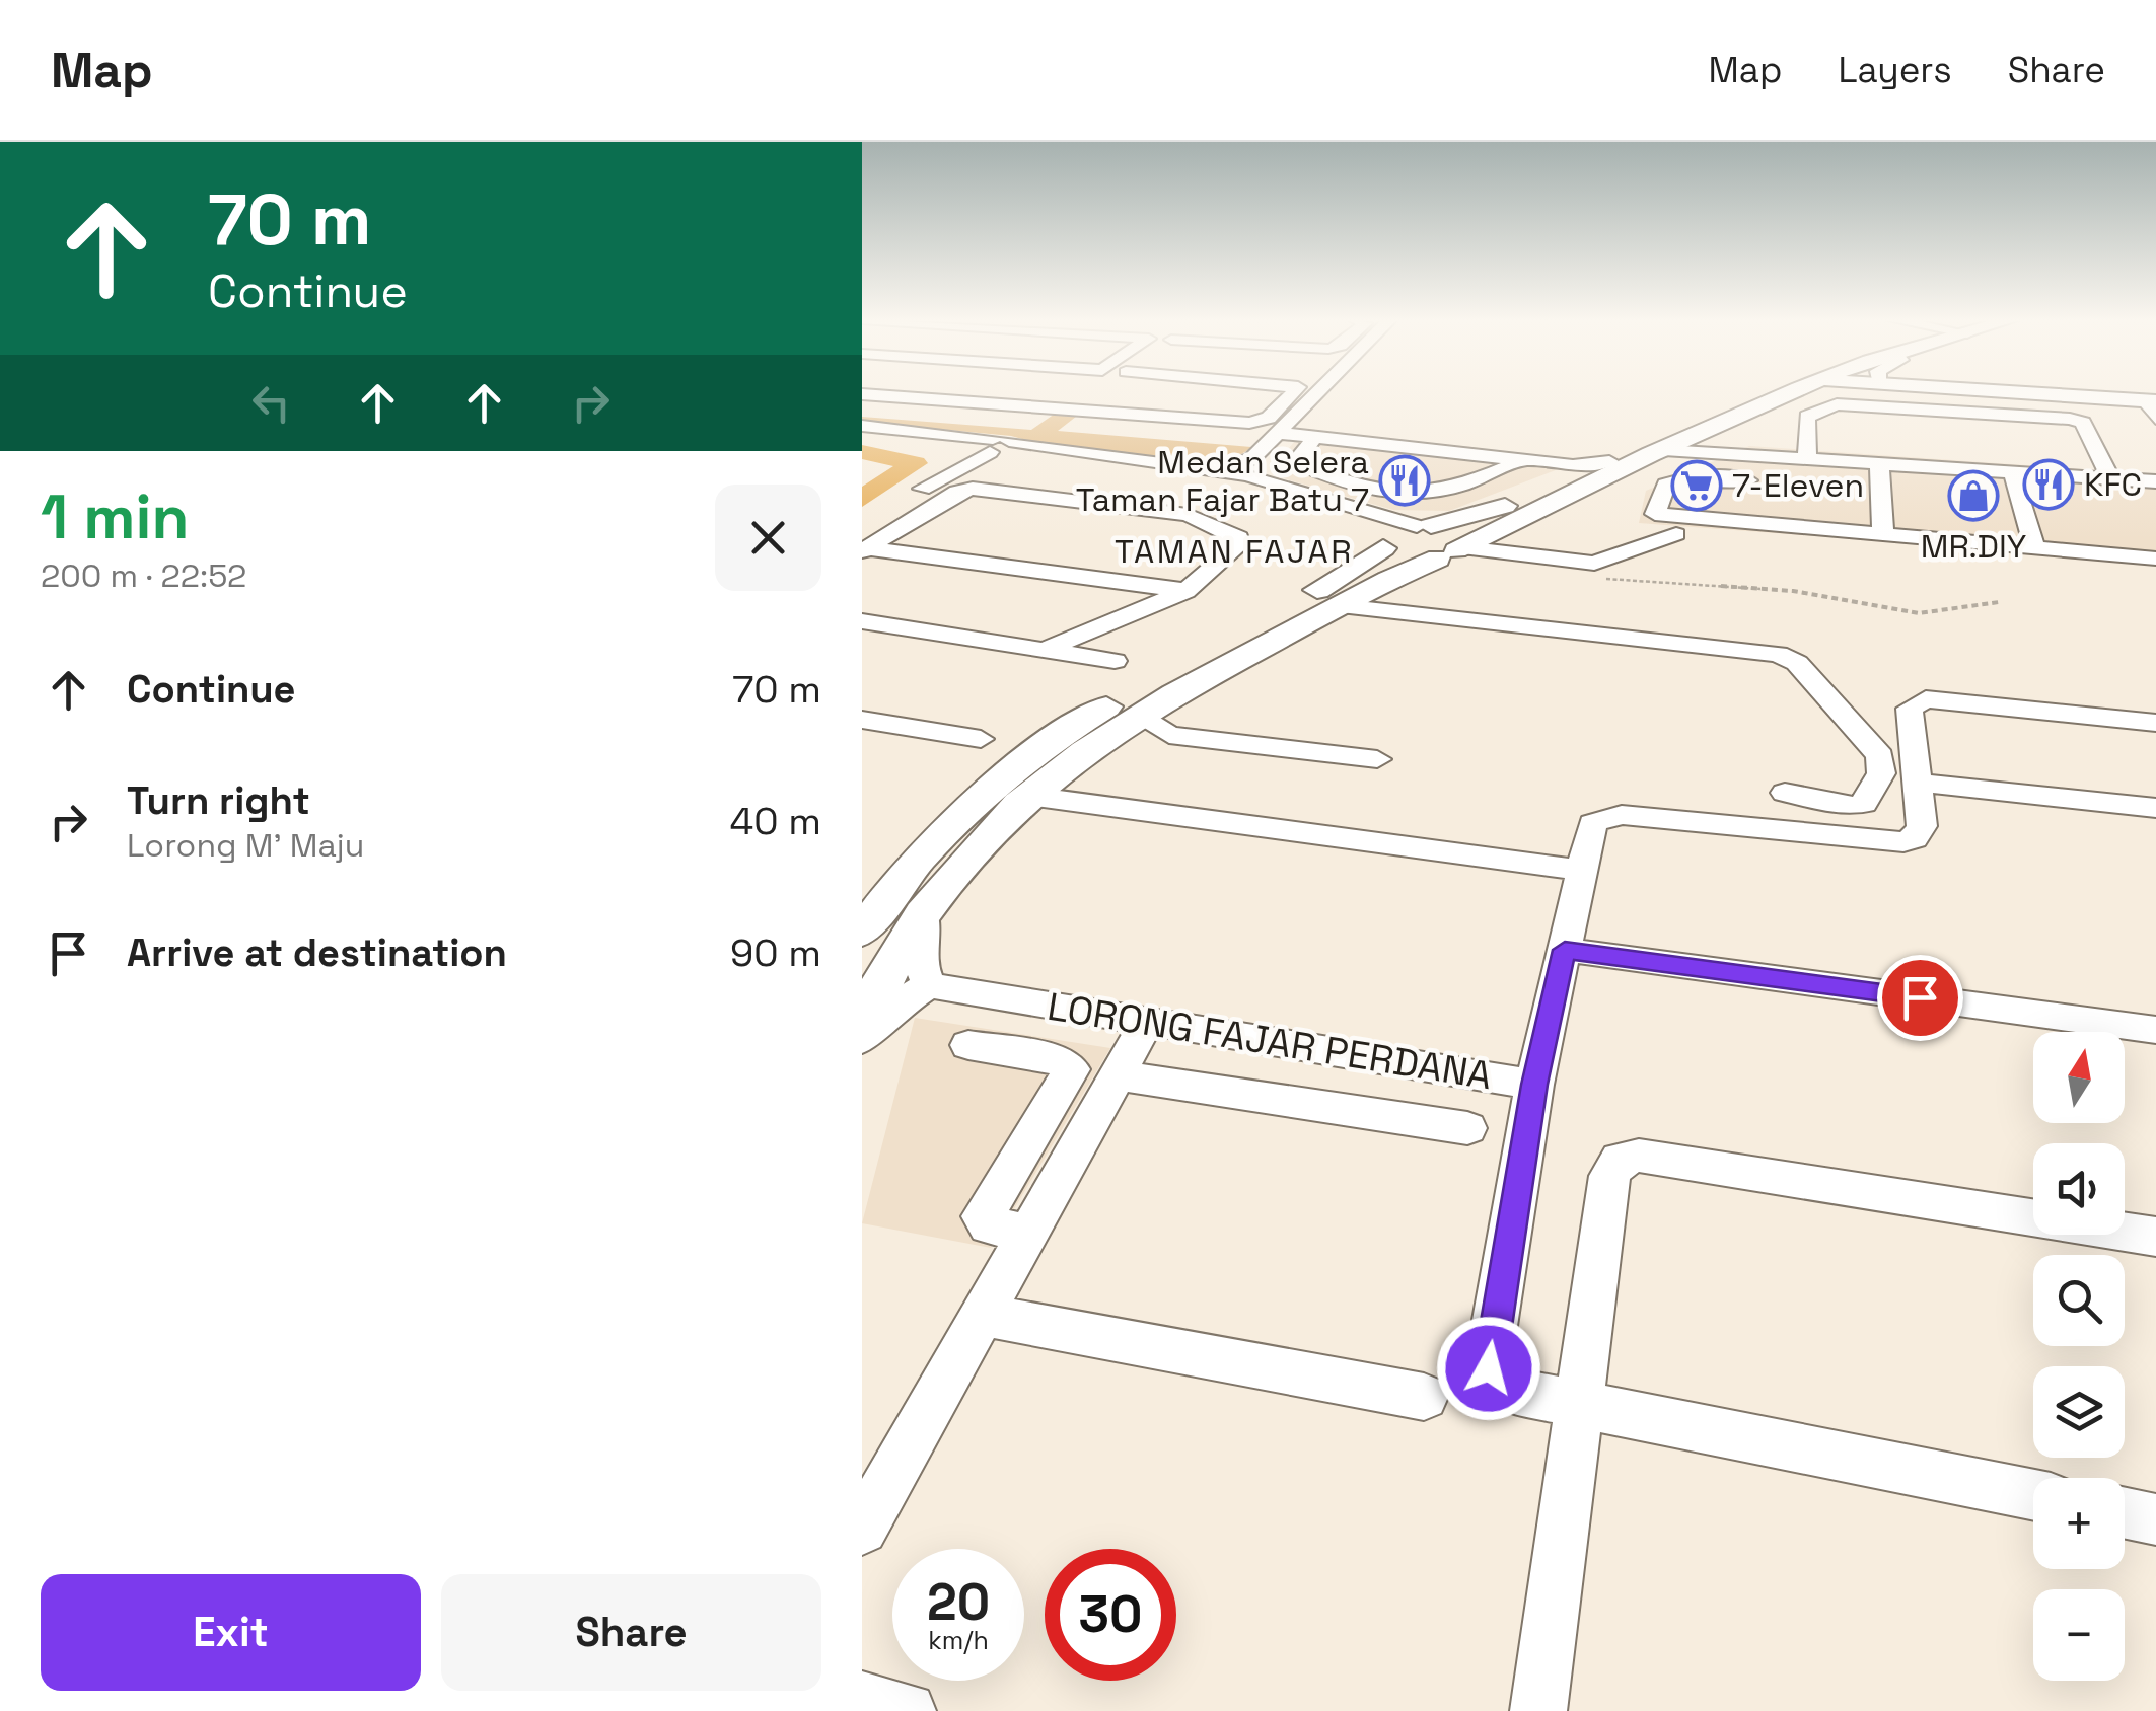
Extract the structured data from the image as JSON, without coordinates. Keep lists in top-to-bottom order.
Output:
{
  "streets": {
    "street": ["LORONG FAJAR PERDANA"]
  },
  "districts": ["TAMAN FAJAR"],
  "places": {
    "restaurant": ["Medan Selera Taman Fajar Batu 7", "KFC"],
    "supermarket": ["7-Eleven"],
    "shop": ["MR.DIY"]
  },
  "north": "top",
  "page": {
    "header": "Map",
    "nav": ["Map", "Layers", "Share"],
    "turn": ["70 m", "Continue"],
    "heading": ["1 min", "200 m · 22:52"],
    "list": [
      {
        "name": "Continue",
        "value": "70 m"
      },
      {
        "name": "Turn right",
        "note": "Lorong M' Maju",
        "value": "40 m"
      },
      {
        "name": "Arrive at destination",
        "value": "90 m"
      }
    ],
    "map_buttons": ["+", "−"],
    "speed": "20 km/h",
    "limit": "30",
    "buttons": ["Exit", "Share"]
  }
}
